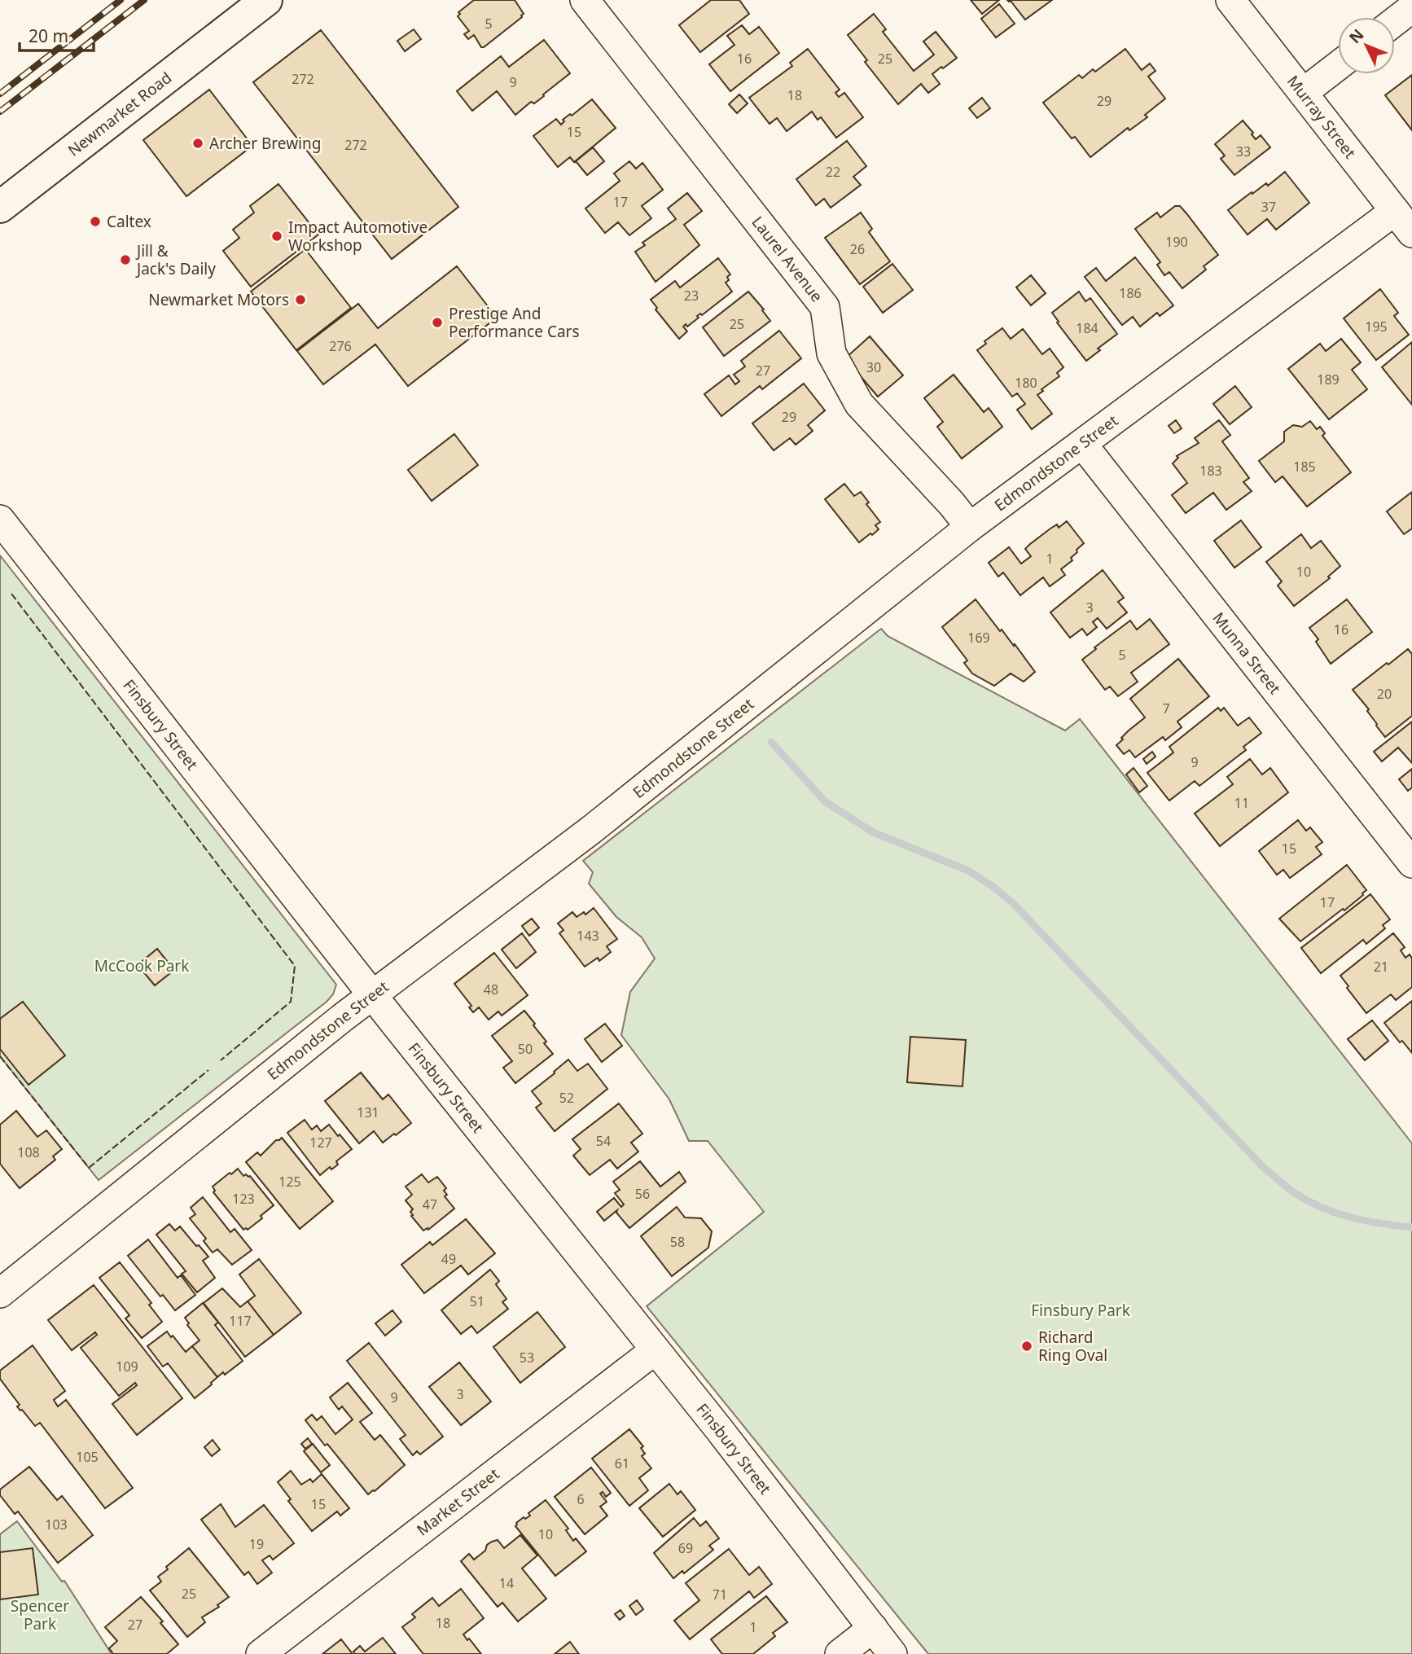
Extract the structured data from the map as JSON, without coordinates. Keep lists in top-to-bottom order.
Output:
{
  "streets": {
    "main road": ["Newmarket Road"],
    "street": [
      "Murray Street",
      "Laurel Avenue",
      "Edmondstone Street",
      "Munna Street",
      "Finsbury Street",
      "Market Street"
    ]
  },
  "crossings": [
    ["Murray Street", "Edmondstone Street"],
    ["Laurel Avenue", "Edmondstone Street"],
    ["Edmondstone Street", "Munna Street"],
    ["Edmondstone Street", "Finsbury Street"],
    ["Finsbury Street", "Market Street"]
  ],
  "parks": ["McCook Park", "Finsbury Park", "Spencer Park"],
  "places": [
    "Archer Brewing",
    "Caltex",
    "Impact Automotive Workshop",
    "Jill & Jack's Daily",
    "Newmarket Motors",
    "Prestige And Performance Cars",
    "Richard Ring Oval"
  ],
  "house_numbers": [
    "5",
    "16",
    "25",
    "272",
    "9",
    "18",
    "29",
    "15",
    "272",
    "33",
    "22",
    "17",
    "37",
    "190",
    "26",
    "186",
    "23",
    "25",
    "195",
    "184",
    "276",
    "30",
    "27",
    "189",
    "180",
    "29",
    "185",
    "183",
    "1",
    "10",
    "3",
    "16",
    "169",
    "5",
    "20",
    "7",
    "9",
    "11",
    "15",
    "17",
    "143",
    "21",
    "48",
    "50",
    "52",
    "131",
    "54",
    "127",
    "108",
    "125",
    "56",
    "123",
    "47",
    "58",
    "49",
    "51",
    "117",
    "53",
    "109",
    "3",
    "9",
    "105",
    "61",
    "6",
    "15",
    "103",
    "10",
    "19",
    "69",
    "14",
    "25",
    "71",
    "18",
    "27",
    "1"
  ],
  "scale_bar": "20 m",
  "north": "top left"
}
